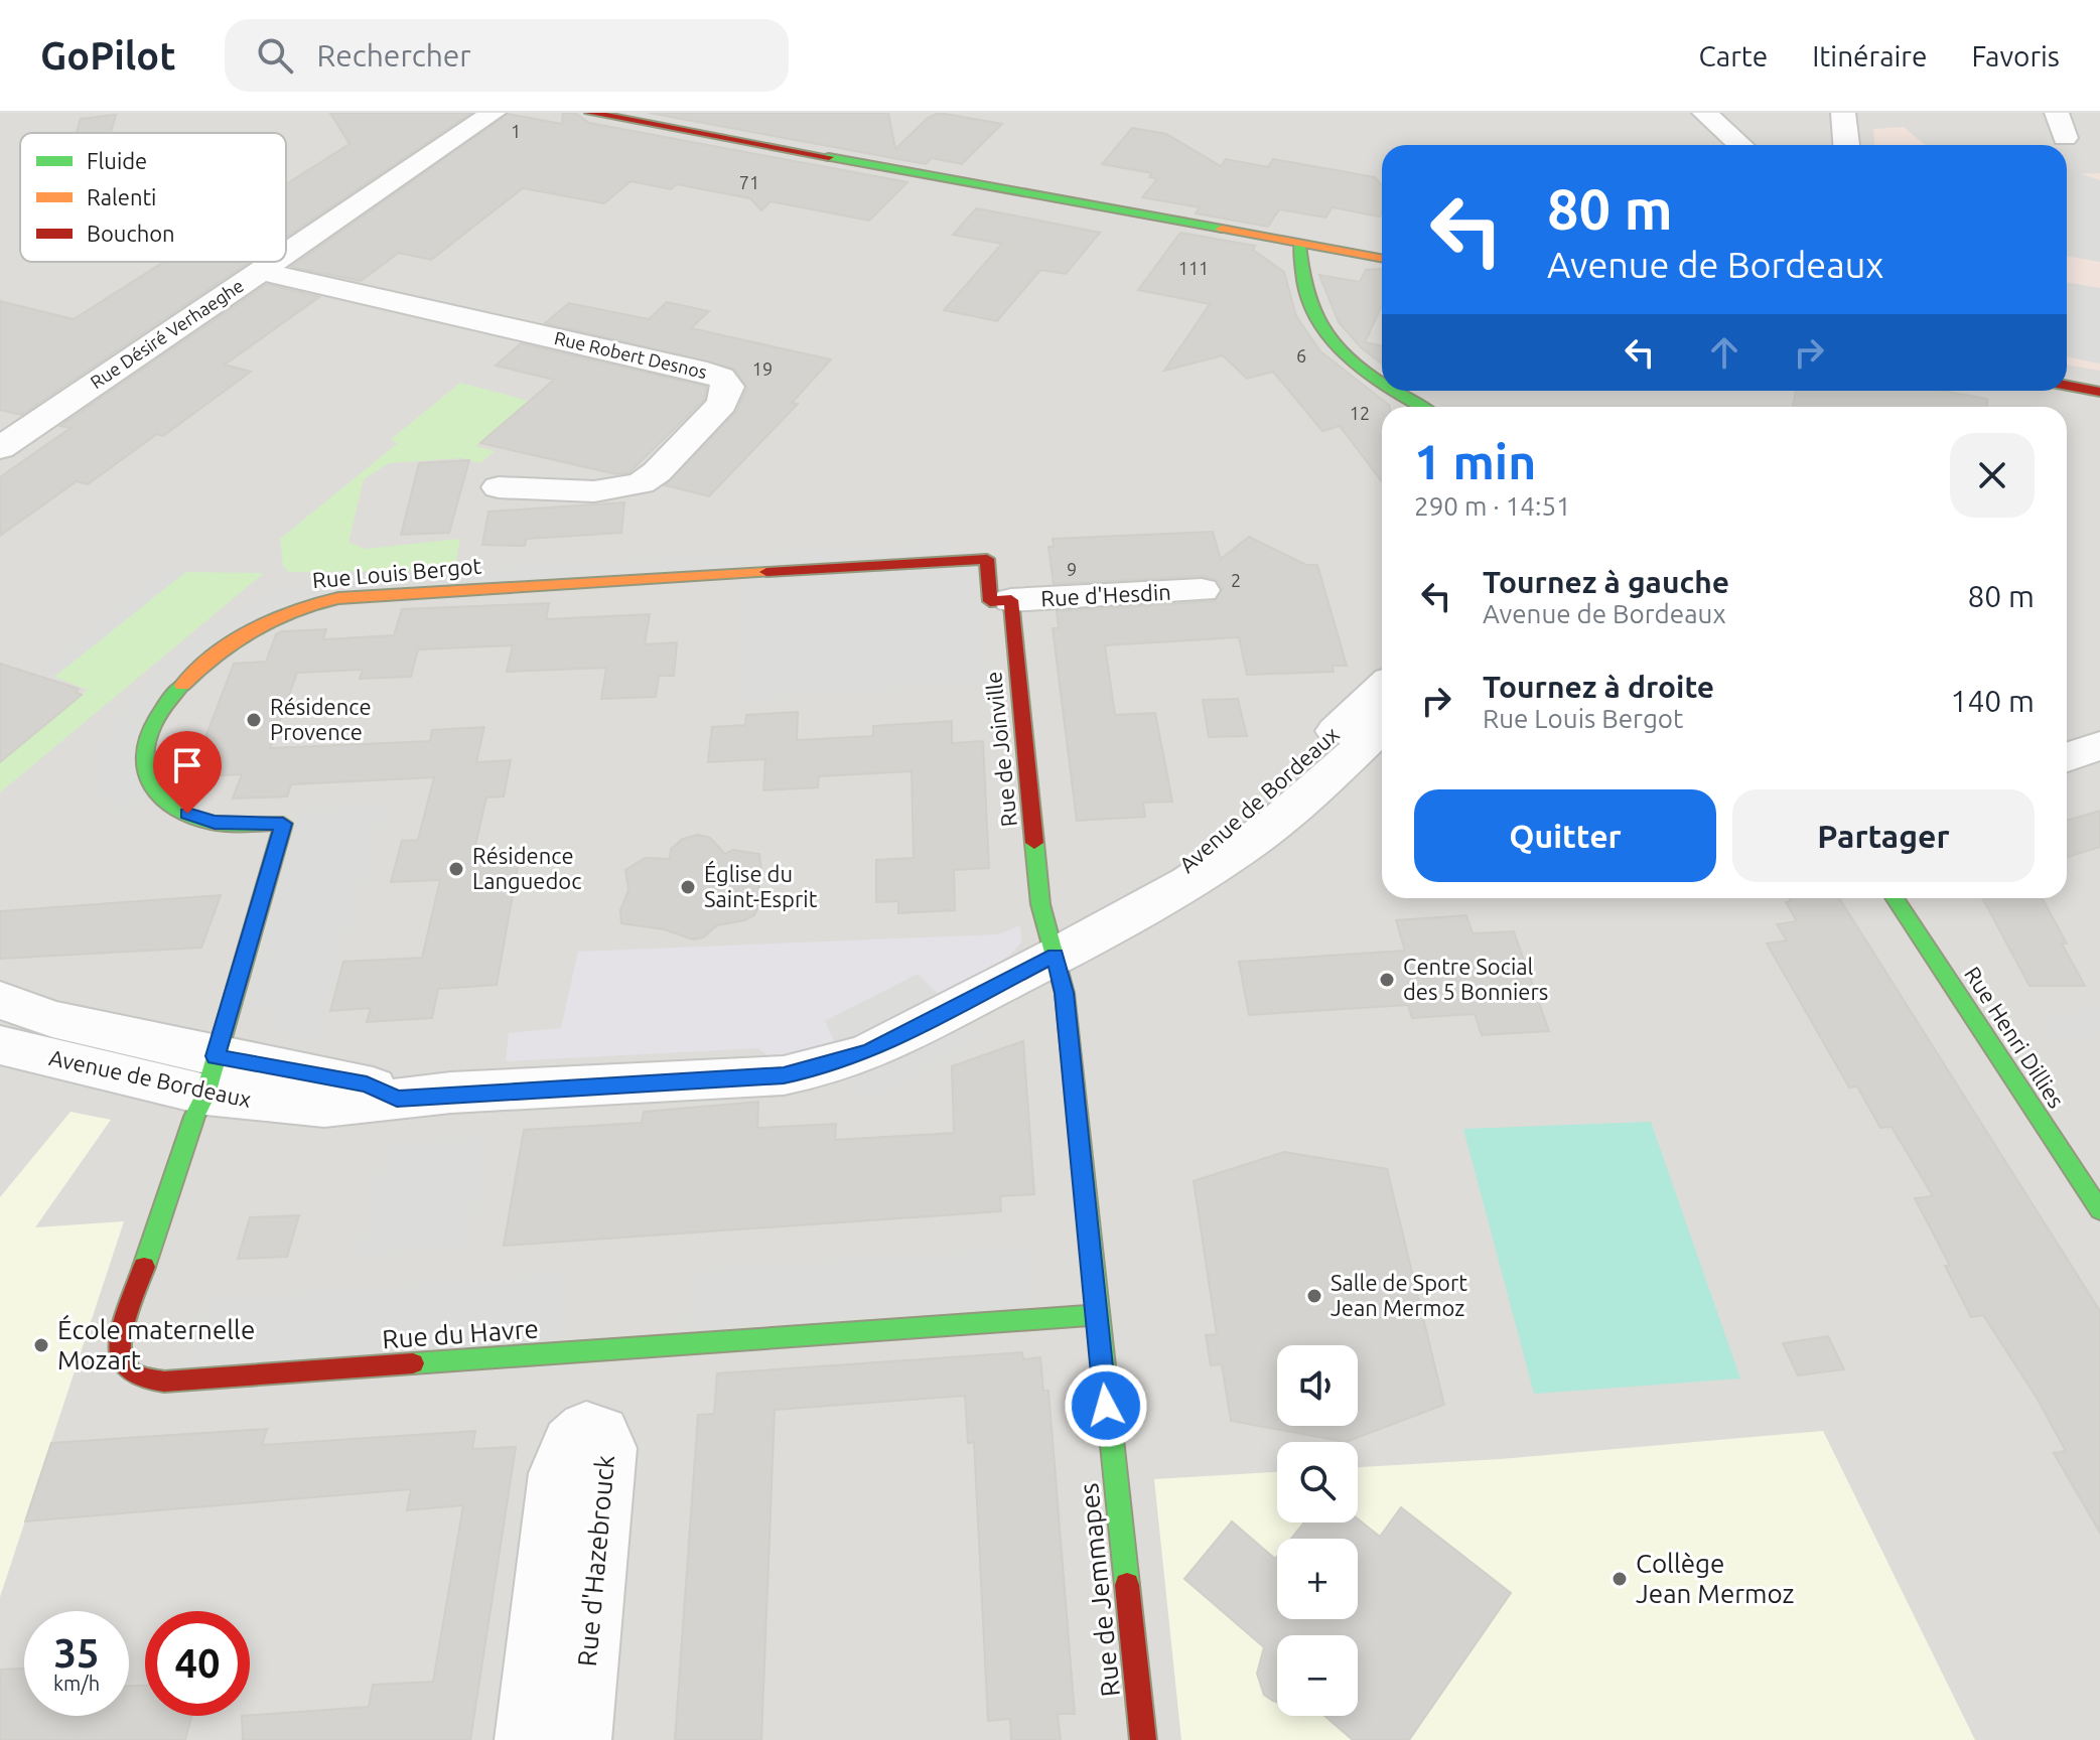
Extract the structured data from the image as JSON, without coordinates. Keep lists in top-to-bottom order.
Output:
{
  "streets": {
    "street": [
      "Rue Désiré Verhaeghe",
      "Rue Robert Desnos",
      "Rue Louis Bergot",
      "Rue d'Hesdin",
      "Rue de Joinville",
      "Avenue de Bordeaux",
      "Rue Henri Dillies",
      "Rue du Havre",
      "Rue d'Hazebrouck",
      "Rue de Jemmapes"
    ]
  },
  "crossings": [
    ["Rue Désiré Verhaeghe", "Rue Robert Desnos"],
    ["Rue Louis Bergot", "Rue d'Hesdin"],
    ["Rue Louis Bergot", "Rue de Joinville"],
    ["Rue Louis Bergot", "Avenue de Bordeaux"],
    ["Rue Louis Bergot", "Rue du Havre"],
    ["Rue d'Hesdin", "Rue de Joinville"],
    ["Rue de Joinville", "Avenue de Bordeaux"],
    ["Rue de Joinville", "Rue de Jemmapes"],
    ["Avenue de Bordeaux", "Rue du Havre"],
    ["Avenue de Bordeaux", "Rue de Jemmapes"],
    ["Rue du Havre", "Rue de Jemmapes"]
  ],
  "places": [
    "Résidence Provence",
    "Résidence Languedoc",
    "Église du Saint-Esprit",
    "Centre Social des 5 Bonniers",
    "Salle de Sport Jean Mermoz",
    "École maternelle Mozart",
    "Collège Jean Mermoz"
  ],
  "house_numbers": [
    "1",
    "71",
    "111",
    "6",
    "19",
    "12",
    "9",
    "2"
  ],
  "legend": ["Fluide", "Ralenti", "Bouchon"],
  "page": {
    "header": "GoPilot",
    "search": "Rechercher",
    "nav": ["Carte", "Itinéraire", "Favoris"],
    "turn": ["80 m", "Avenue de Bordeaux"],
    "heading": ["1 min", "290 m · 14:51"],
    "list": [
      {
        "name": "Tournez à gauche",
        "note": "Avenue de Bordeaux",
        "value": "80 m"
      },
      {
        "name": "Tournez à droite",
        "note": "Rue Louis Bergot",
        "value": "140 m"
      }
    ],
    "buttons": ["Quitter", "Partager"],
    "map_buttons": ["+", "−"],
    "speed": "35 km/h",
    "limit": "40"
  }
}
